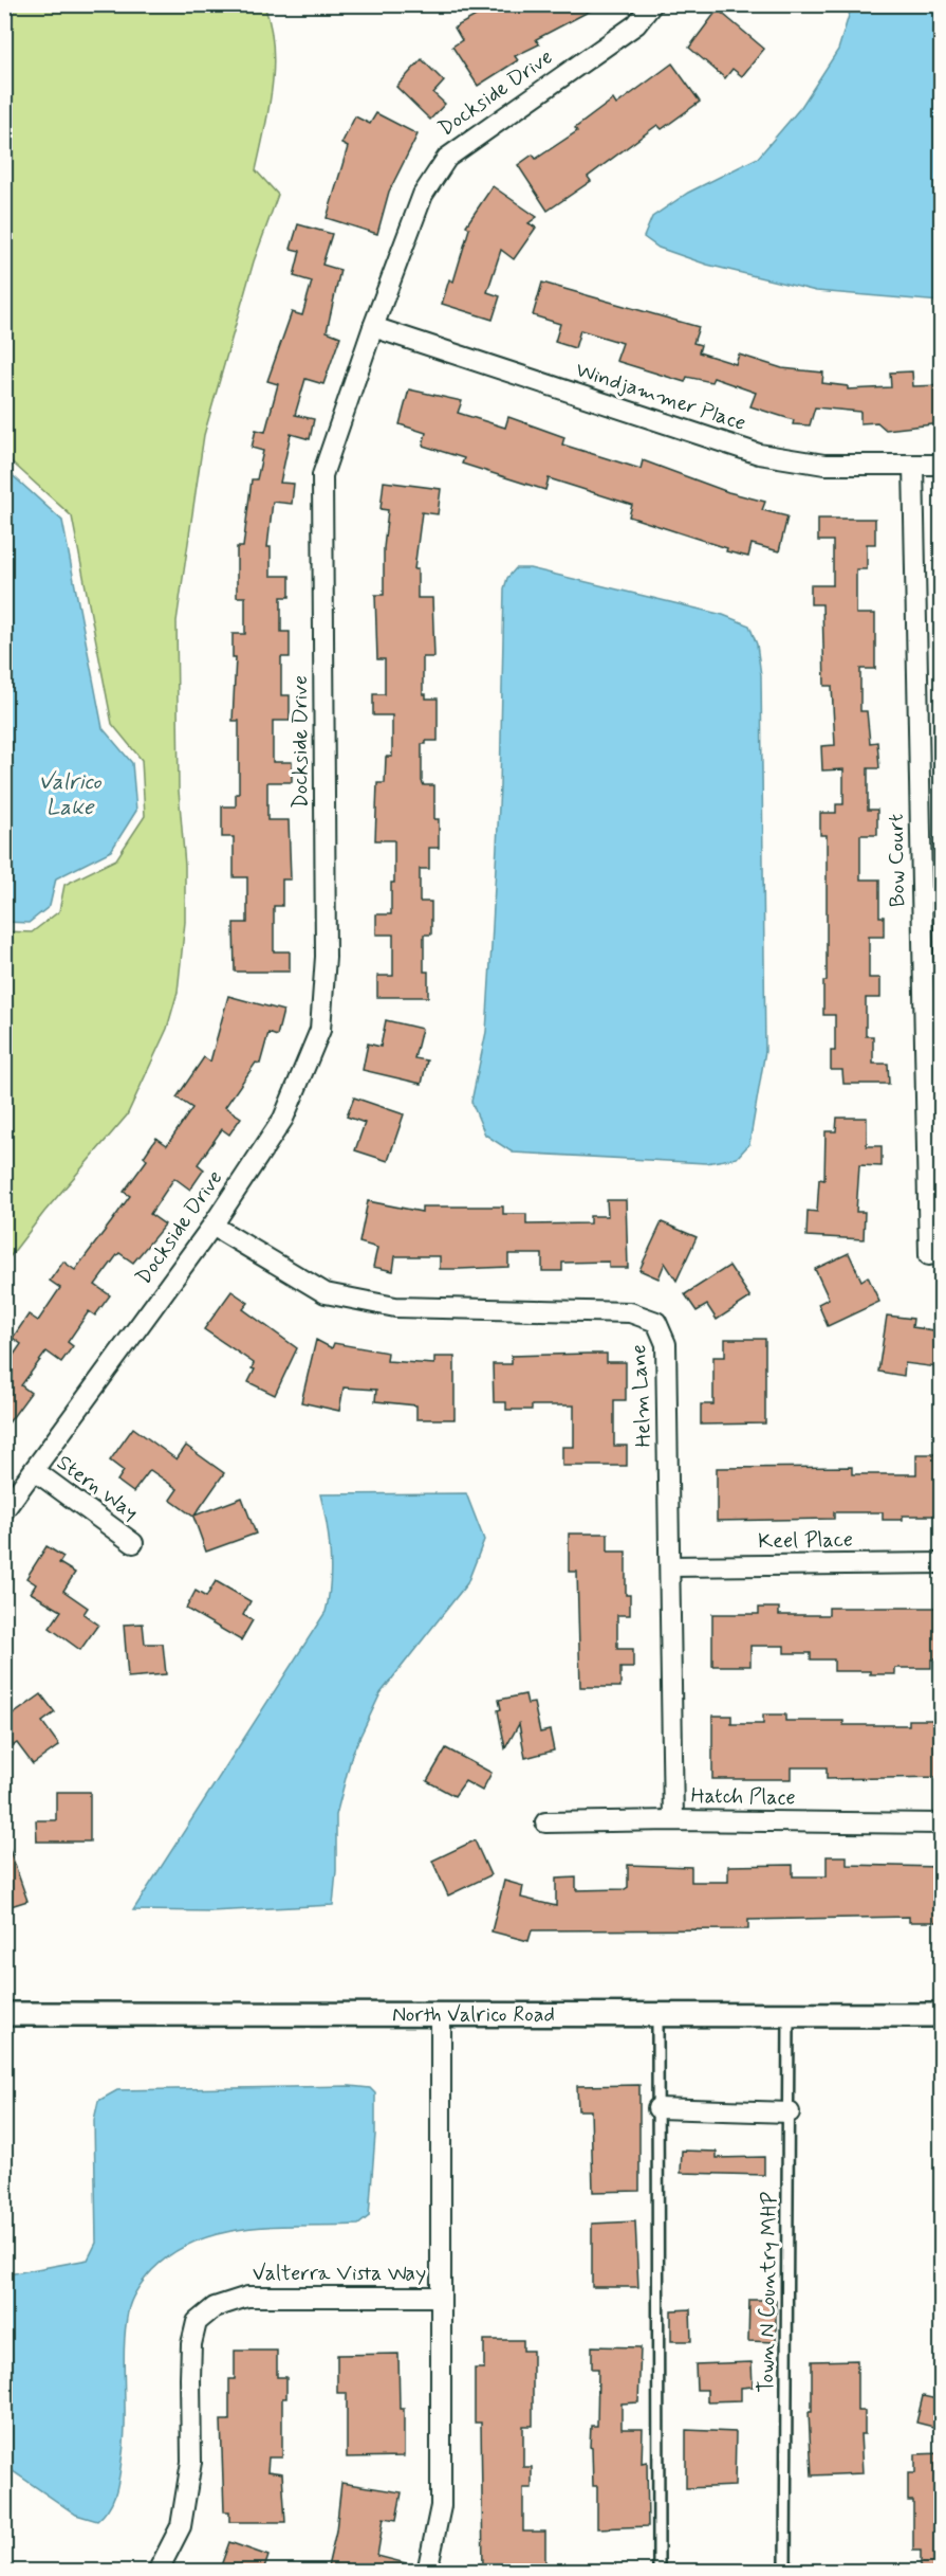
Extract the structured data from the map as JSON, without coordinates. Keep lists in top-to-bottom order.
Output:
{
  "streets": {
    "street": [
      "Dockside Drive",
      "Windjammer Place",
      "Bow Court",
      "Helm Lane",
      "Stern Way",
      "Keel Place",
      "Hatch Place",
      "North Valrico Road",
      "Valterra Vista Way"
    ],
    "lane": ["Town N Country MHP"]
  },
  "crossings": [
    ["Dockside Drive", "Windjammer Place"],
    ["Dockside Drive", "Helm Lane"],
    ["Dockside Drive", "Stern Way"],
    ["Windjammer Place", "Bow Court"],
    ["Helm Lane", "Keel Place"],
    ["Helm Lane", "Hatch Place"],
    ["North Valrico Road", "Valterra Vista Way"],
    ["North Valrico Road", "Town N Country MHP"]
  ],
  "water": ["Valrico Lake"]
}
